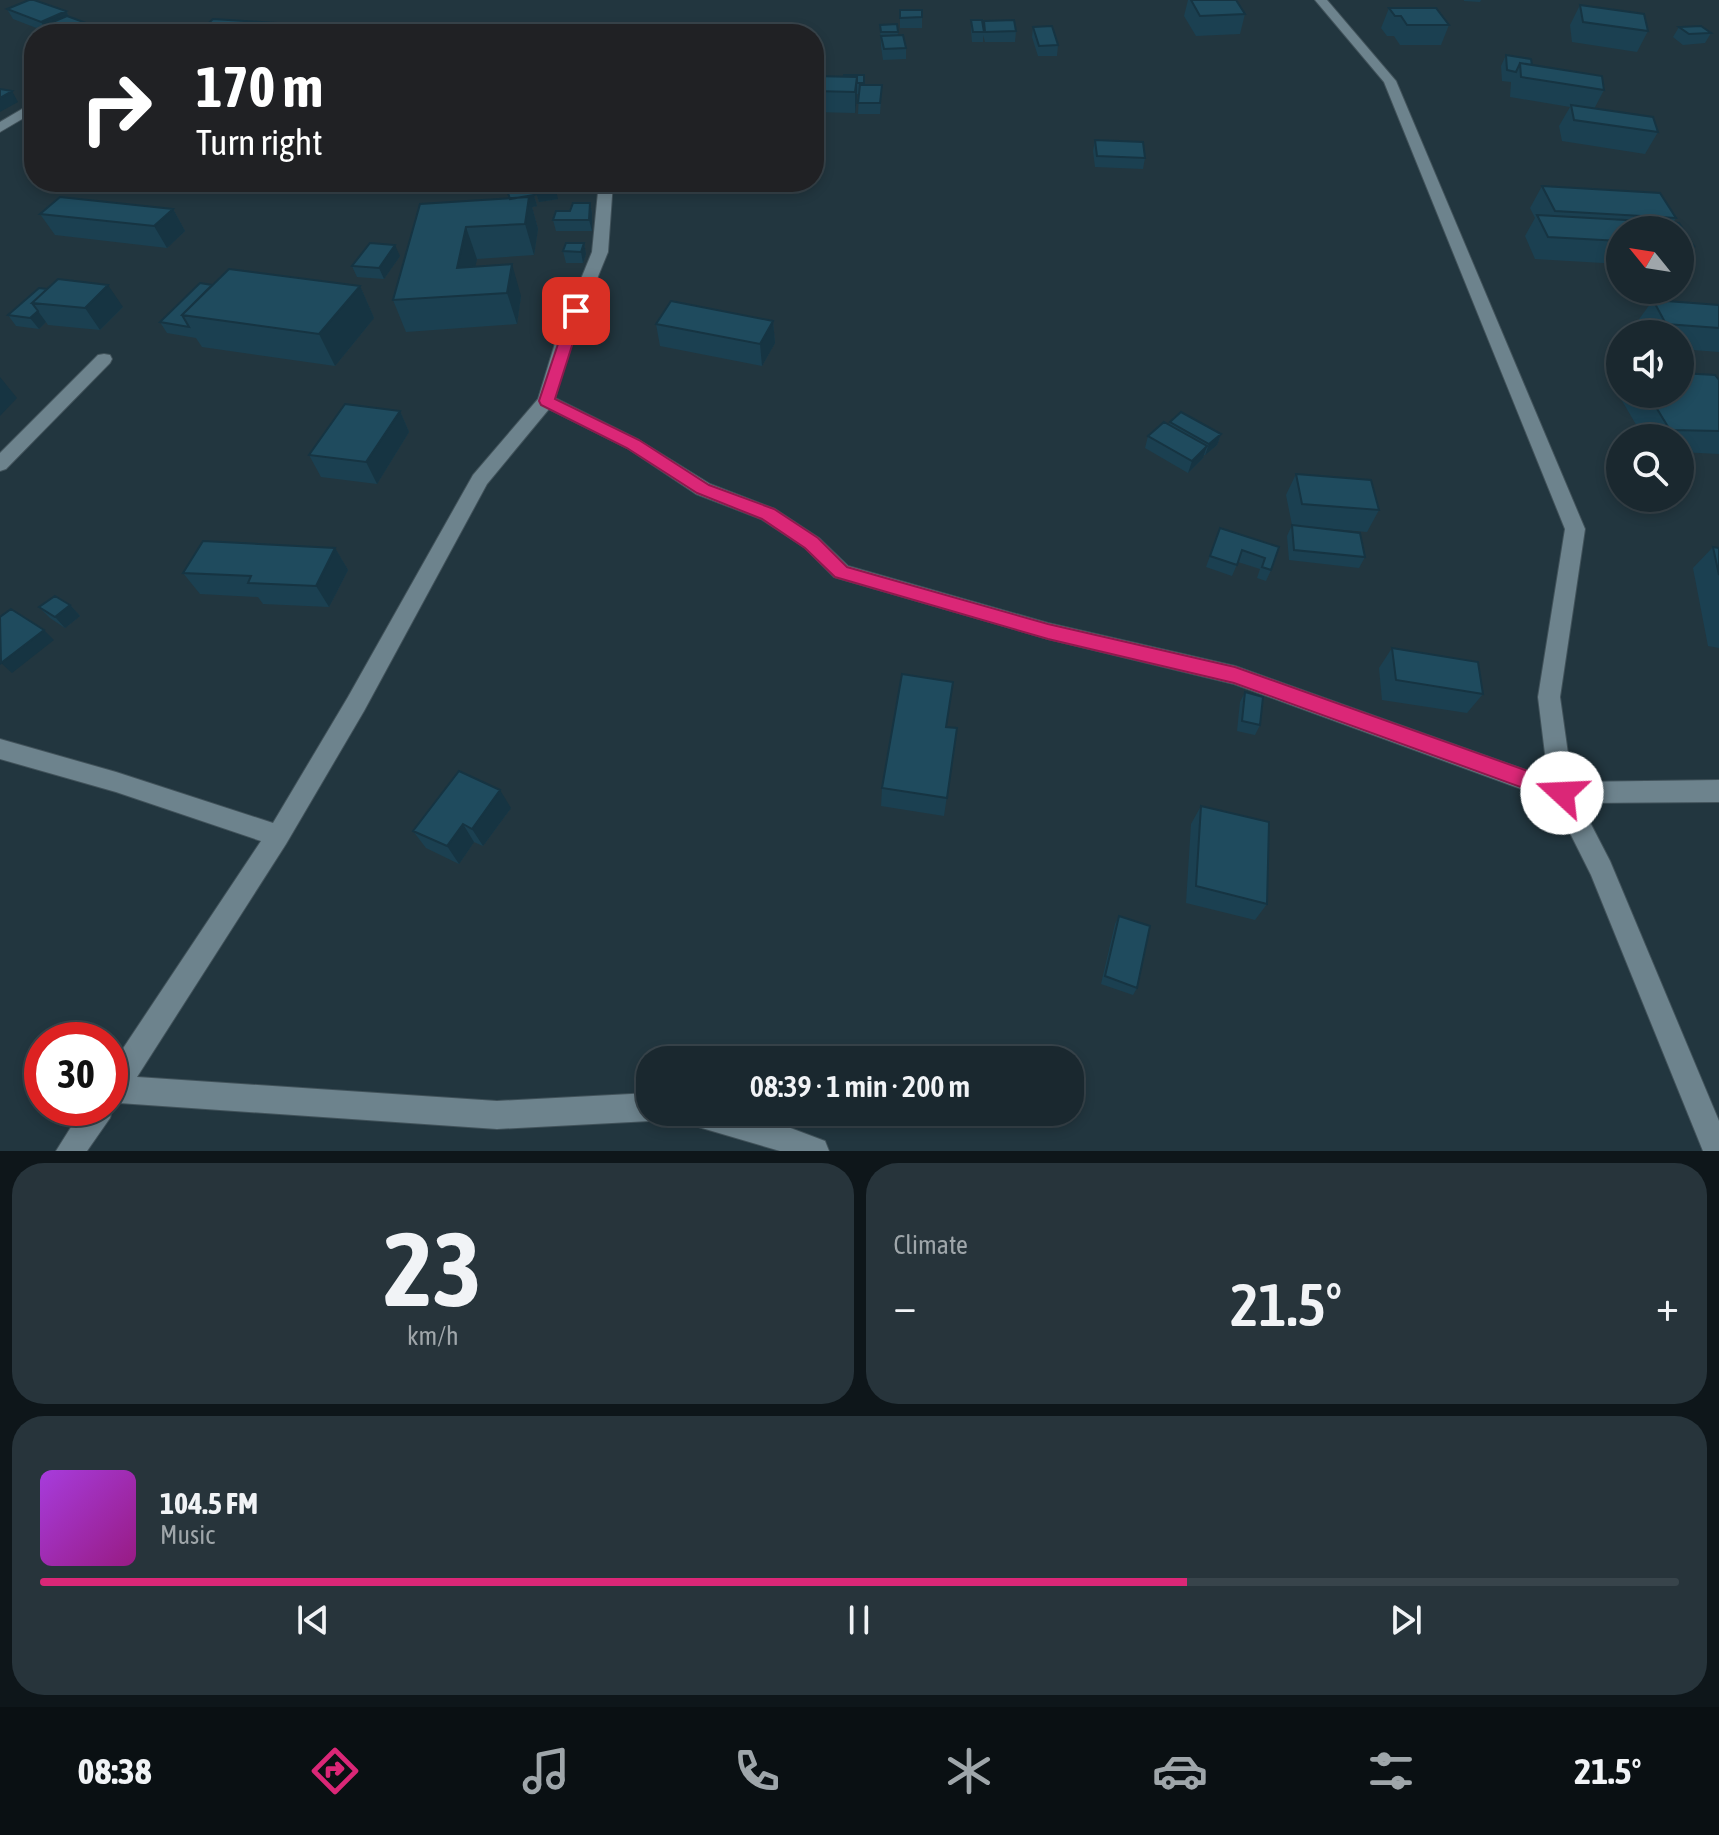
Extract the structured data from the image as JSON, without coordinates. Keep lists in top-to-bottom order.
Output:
{
  "north": "top left",
  "page": {
    "turn": ["170 m", "Turn right"],
    "limit": "30",
    "trip": "08:39 · 1 min · 200 m",
    "tile": [
      ["23", "km/h"],
      "Climate"
    ],
    "heat": ["−", "21.5°", "+"],
    "song": ["104.5 FM", "Music"],
    "tabs": ["08:38", "21.5°"]
  }
}
